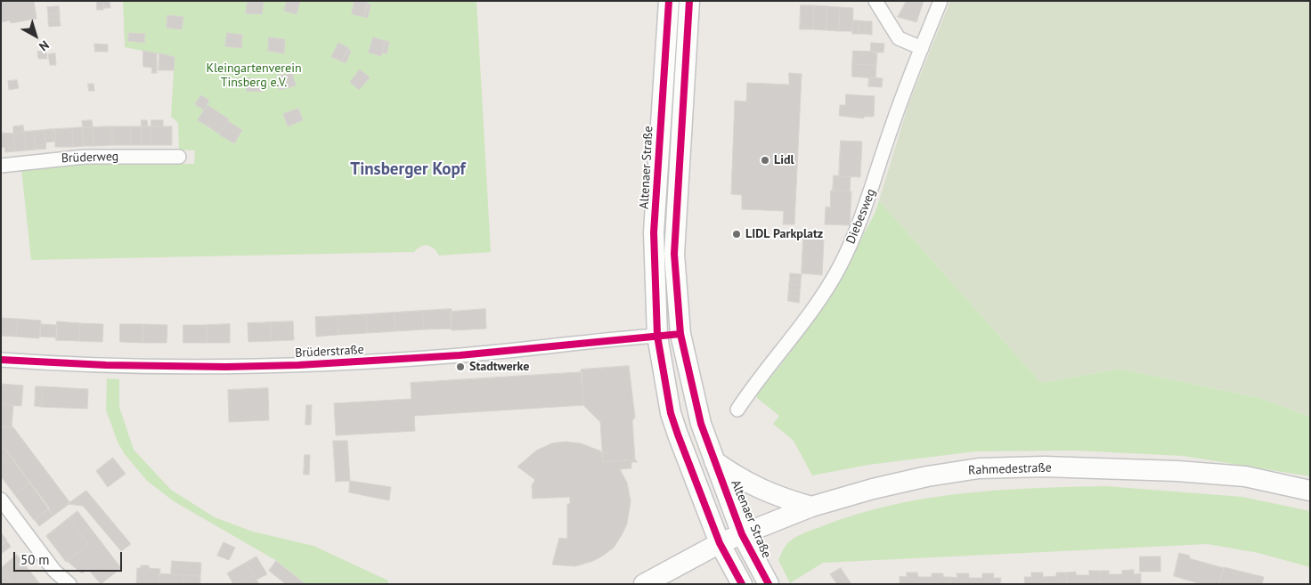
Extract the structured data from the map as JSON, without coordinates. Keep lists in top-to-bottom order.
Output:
{
  "streets": {
    "main road": ["Altenaer Straße", "Rahmedestraße"],
    "street": ["Brüderweg", "Diebesweg", "Brüderstraße"]
  },
  "crossings": [
    ["Altenaer Straße", "Brüderstraße"],
    ["Altenaer Straße", "Rahmedestraße"]
  ],
  "districts": ["Tinsberger Kopf"],
  "parks": ["Kleingartenverein Tinsberg e.V."],
  "places": ["Lidl", "LIDL Parkplatz", "Stadtwerke"],
  "scale_bar": "50 m",
  "north": "bottom right"
}
